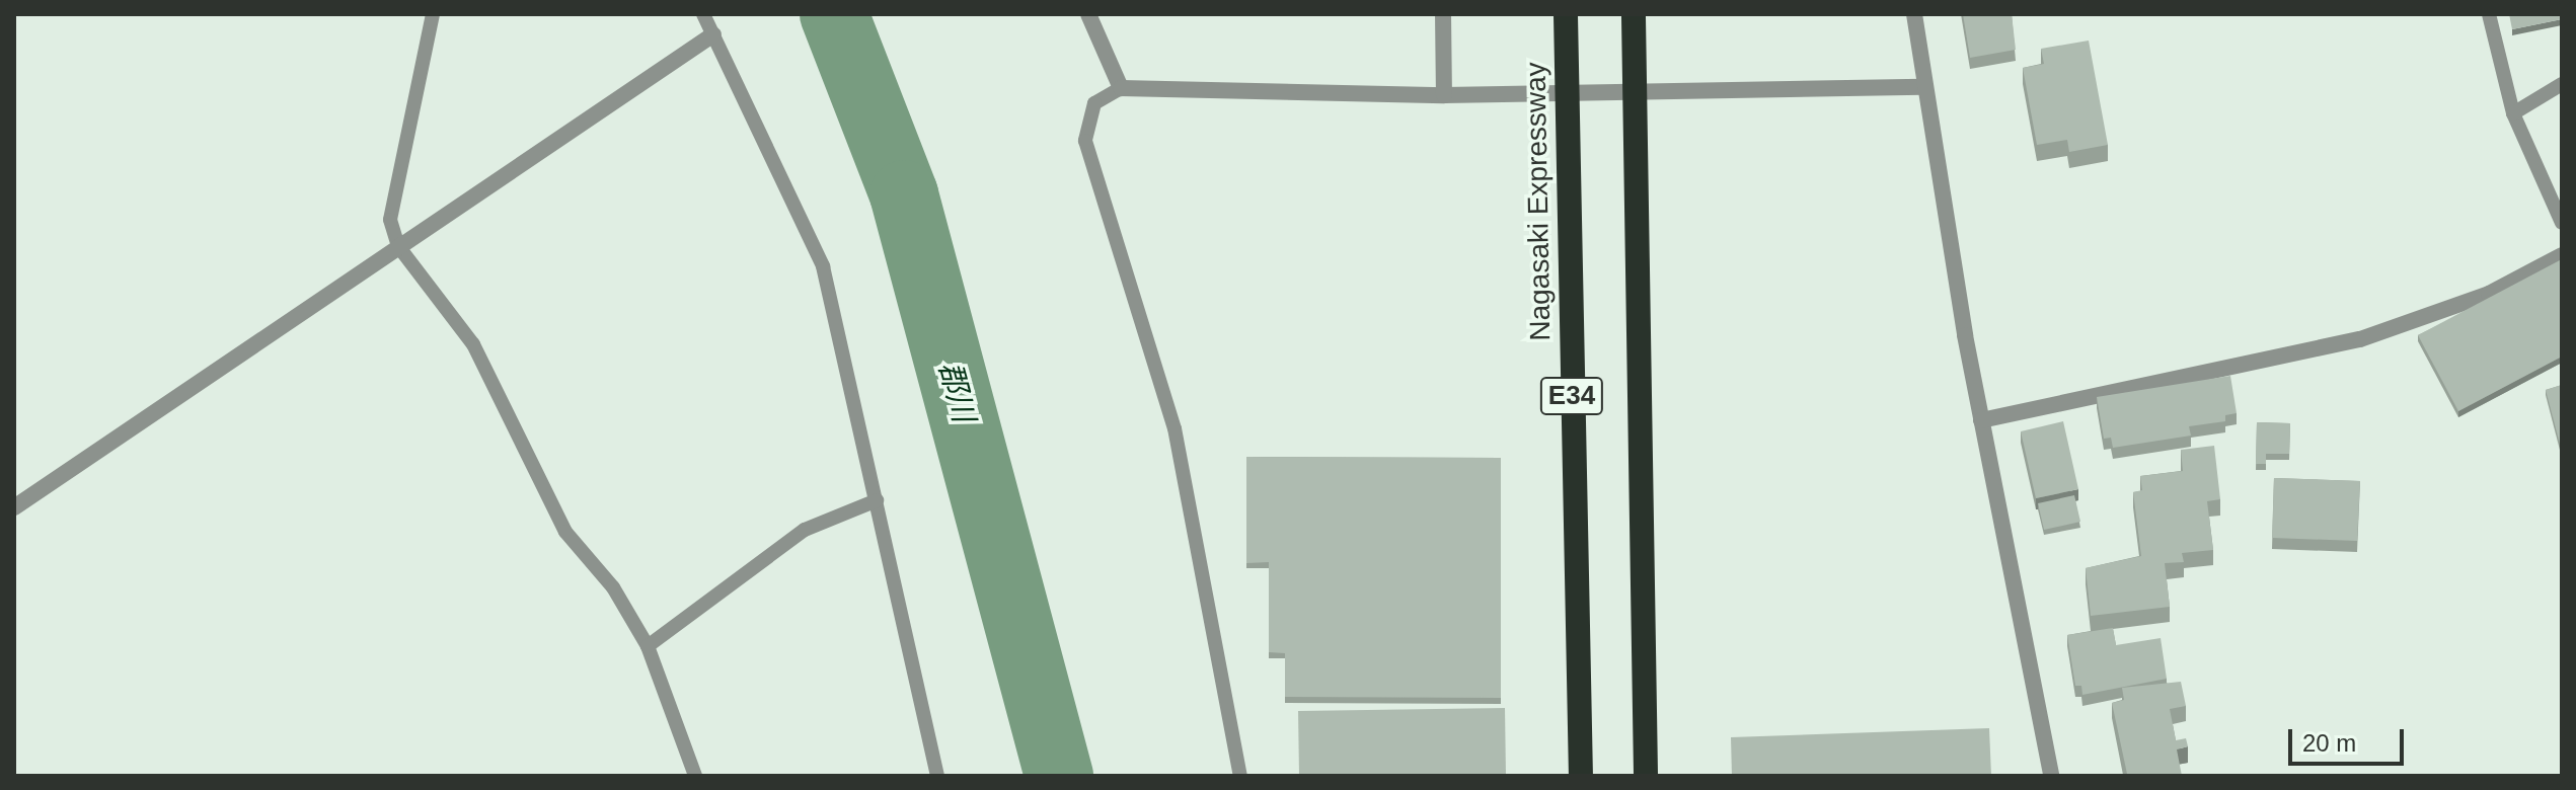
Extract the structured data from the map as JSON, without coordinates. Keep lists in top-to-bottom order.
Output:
{
  "streets": {
    "highway": ["Nagasaki Expressway", "E34"]
  },
  "water": ["郡川"],
  "scale_bar": "20 m"
}
